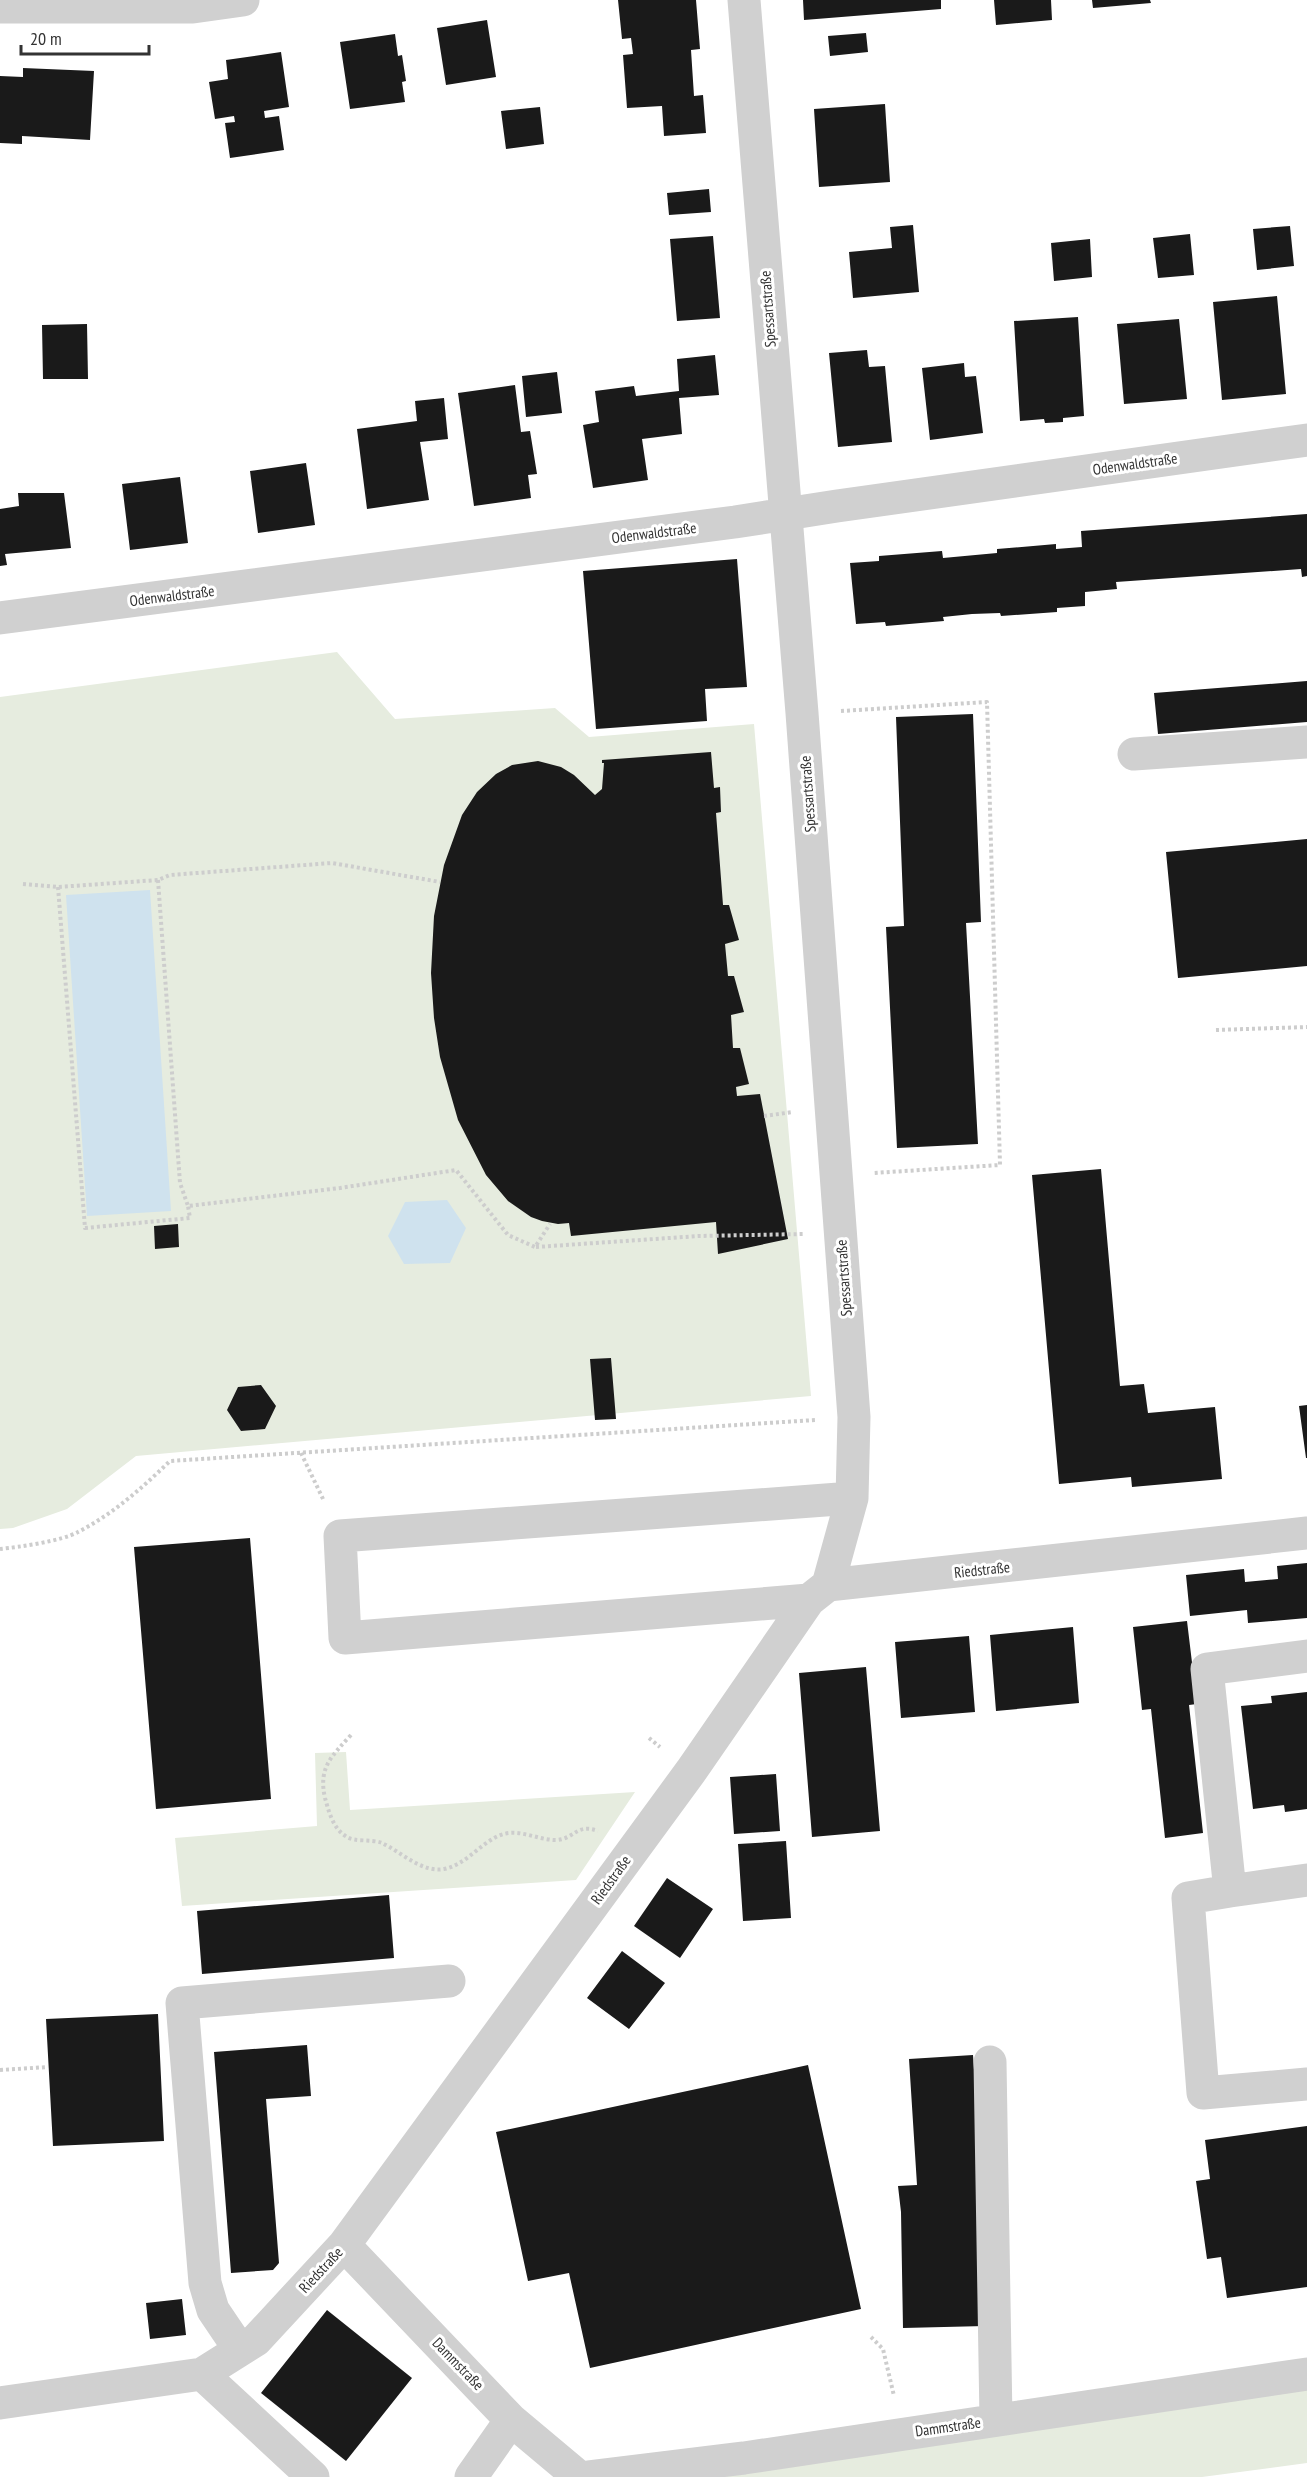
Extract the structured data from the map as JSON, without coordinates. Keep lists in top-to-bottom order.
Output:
{
  "streets": {
    "street": [
      "Spessartstraße",
      "Odenwaldstraße",
      "Riedstraße",
      "Dammstraße"
    ]
  },
  "crossings": [
    ["Spessartstraße", "Odenwaldstraße"],
    ["Spessartstraße", "Riedstraße"],
    ["Riedstraße", "Dammstraße"]
  ],
  "scale_bar": "20 m"
}
